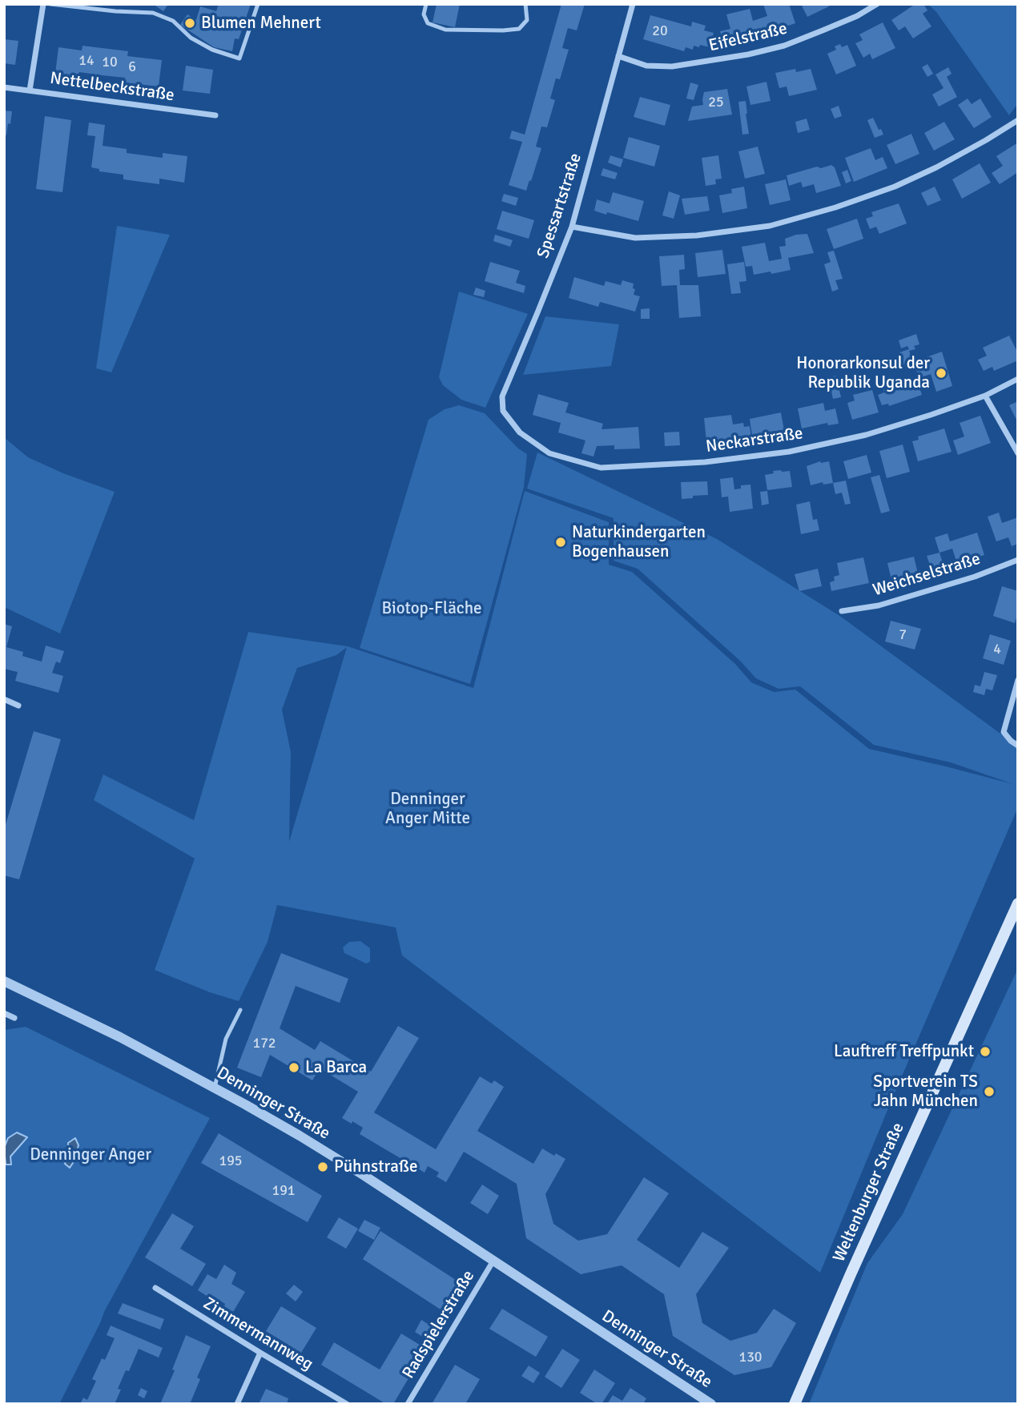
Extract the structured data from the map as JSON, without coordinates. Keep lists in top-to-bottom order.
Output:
{
  "streets": {
    "main road": ["Weltenburger Straße"],
    "street": [
      "Eifelstraße",
      "Nettelbeckstraße",
      "Spessartstraße",
      "Neckarstraße",
      "Weichselstraße",
      "Denninger Straße",
      "Radspielerstraße",
      "Zimmermannweg"
    ]
  },
  "crossings": [
    ["Eifelstraße", "Spessartstraße"],
    ["Spessartstraße", "Neckarstraße"],
    ["Denninger Straße", "Radspielerstraße"]
  ],
  "parks": ["Biotop-Fläche", "Denninger Anger Mitte", "Denninger Anger"],
  "places": [
    "Blumen Mehnert",
    "Honorarkonsul der Republik Uganda",
    "Naturkindergarten Bogenhausen",
    "Lauftreff Treffpunkt",
    "La Barca",
    "Sportverein TS Jahn München",
    "Pühnstraße"
  ],
  "house_numbers": [
    "20",
    "14",
    "10",
    "6",
    "25",
    "7",
    "4",
    "172",
    "195",
    "191",
    "130"
  ]
}
